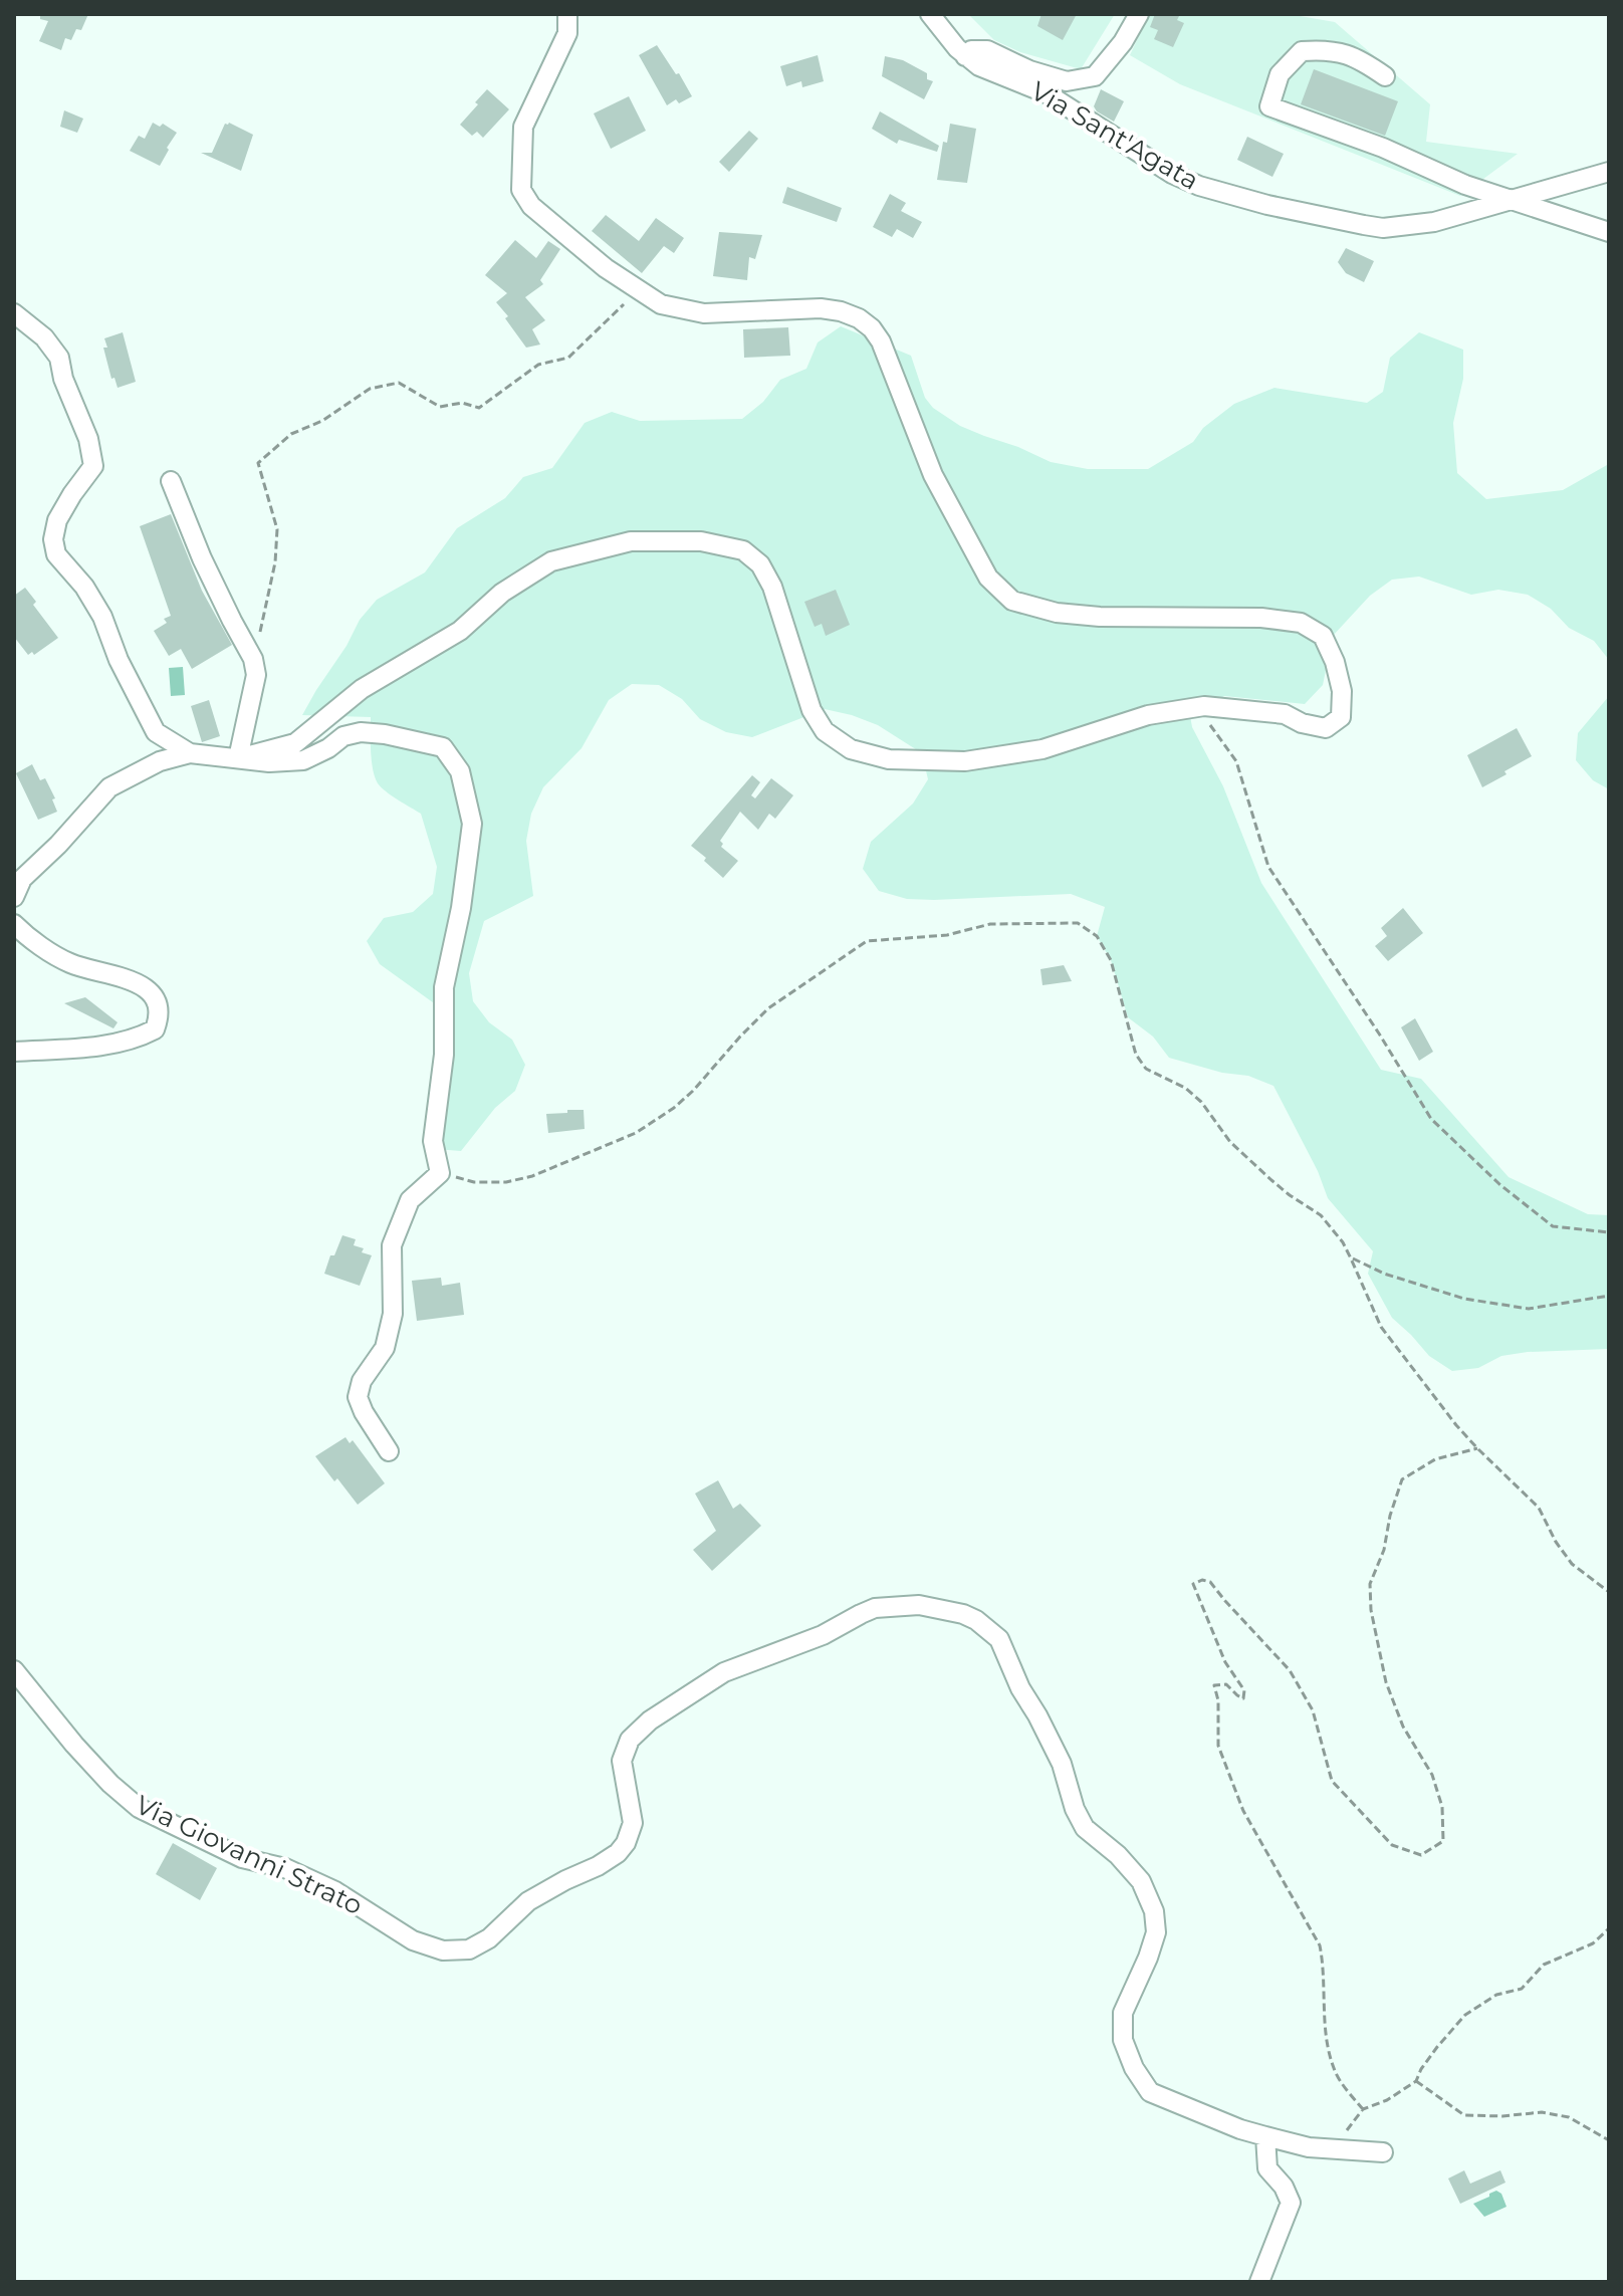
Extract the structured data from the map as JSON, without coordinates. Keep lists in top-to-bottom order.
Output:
{
  "streets": {
    "street": ["Via Sant'Agata", "Via Giovanni Strato"]
  }
}
